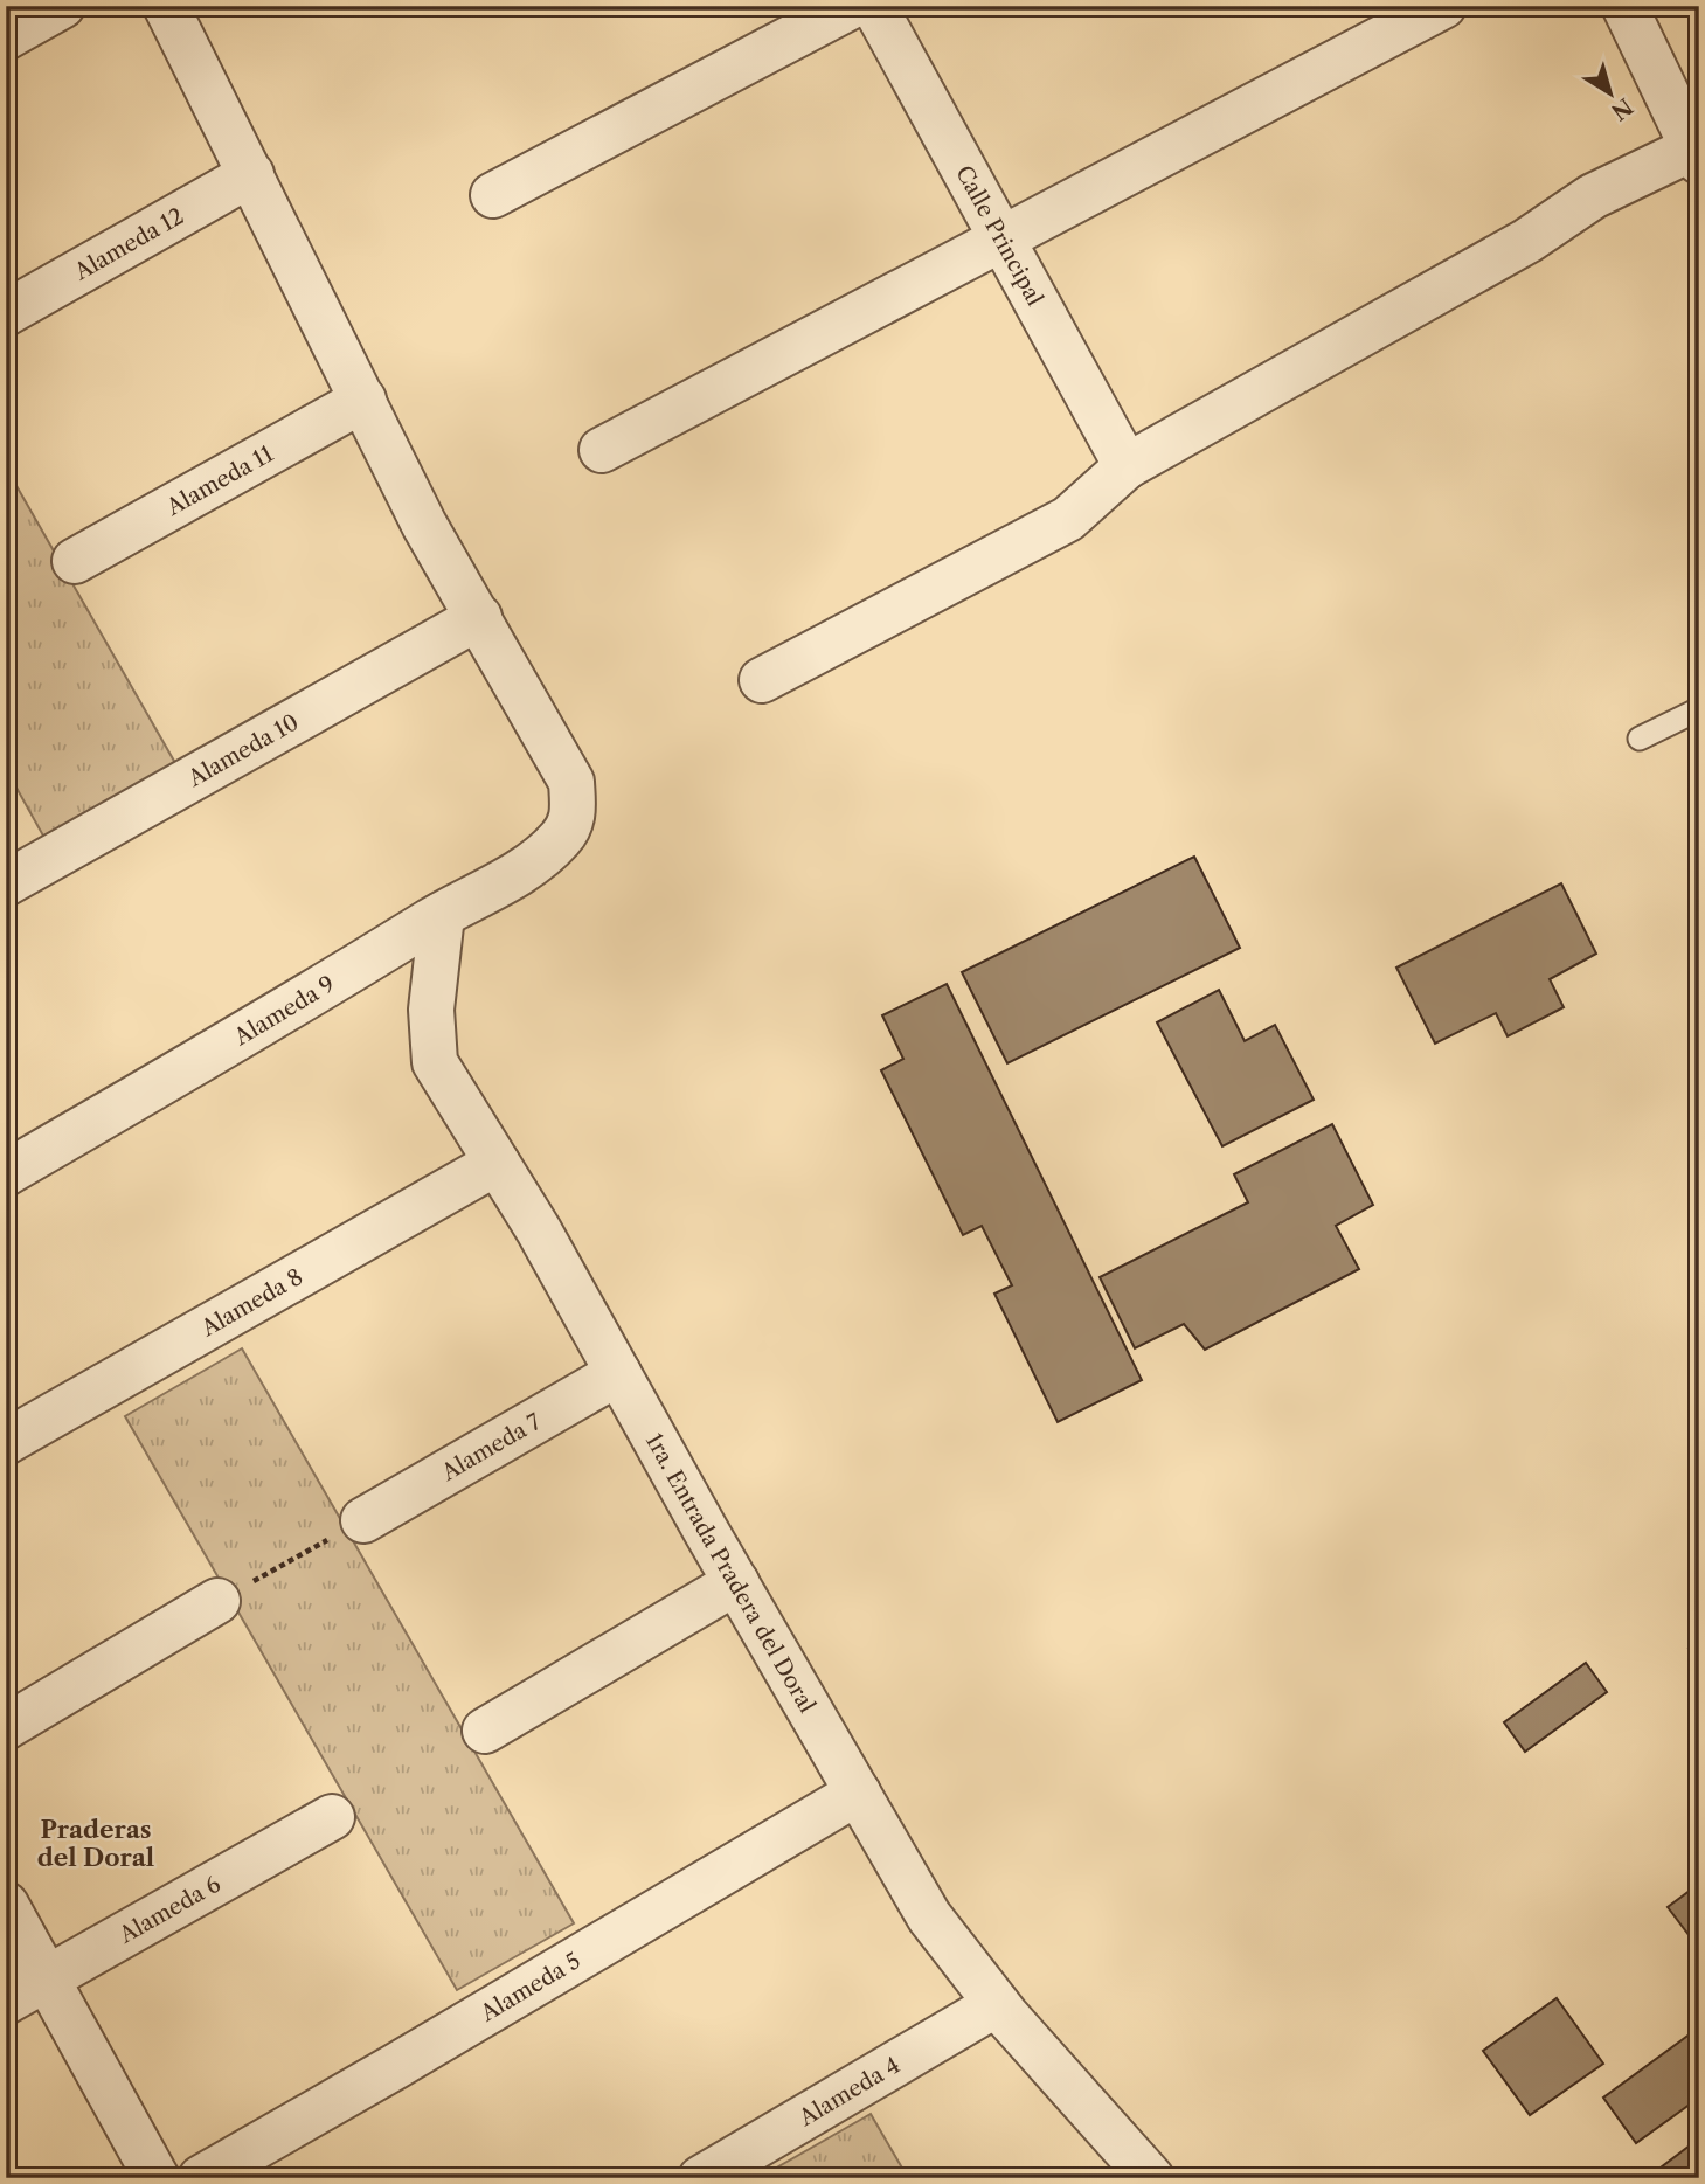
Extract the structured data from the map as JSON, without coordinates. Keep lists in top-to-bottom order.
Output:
{
  "streets": {
    "street": [
      "Calle Principal",
      "Alameda 12",
      "Alameda 11",
      "Alameda 10",
      "Alameda 9",
      "Alameda 8",
      "Alameda 7",
      "1ra. Entrada Pradera del Doral",
      "Alameda 6",
      "Alameda 5",
      "Alameda 4"
    ]
  },
  "crossings": [
    ["Alameda 10", "Alameda 9"],
    ["Alameda 9", "1ra. Entrada Pradera del Doral"],
    ["Alameda 8", "1ra. Entrada Pradera del Doral"],
    ["Alameda 7", "1ra. Entrada Pradera del Doral"],
    ["1ra. Entrada Pradera del Doral", "Alameda 5"],
    ["1ra. Entrada Pradera del Doral", "Alameda 4"]
  ],
  "districts": ["Praderas del Doral"],
  "north": "bottom right"
}
